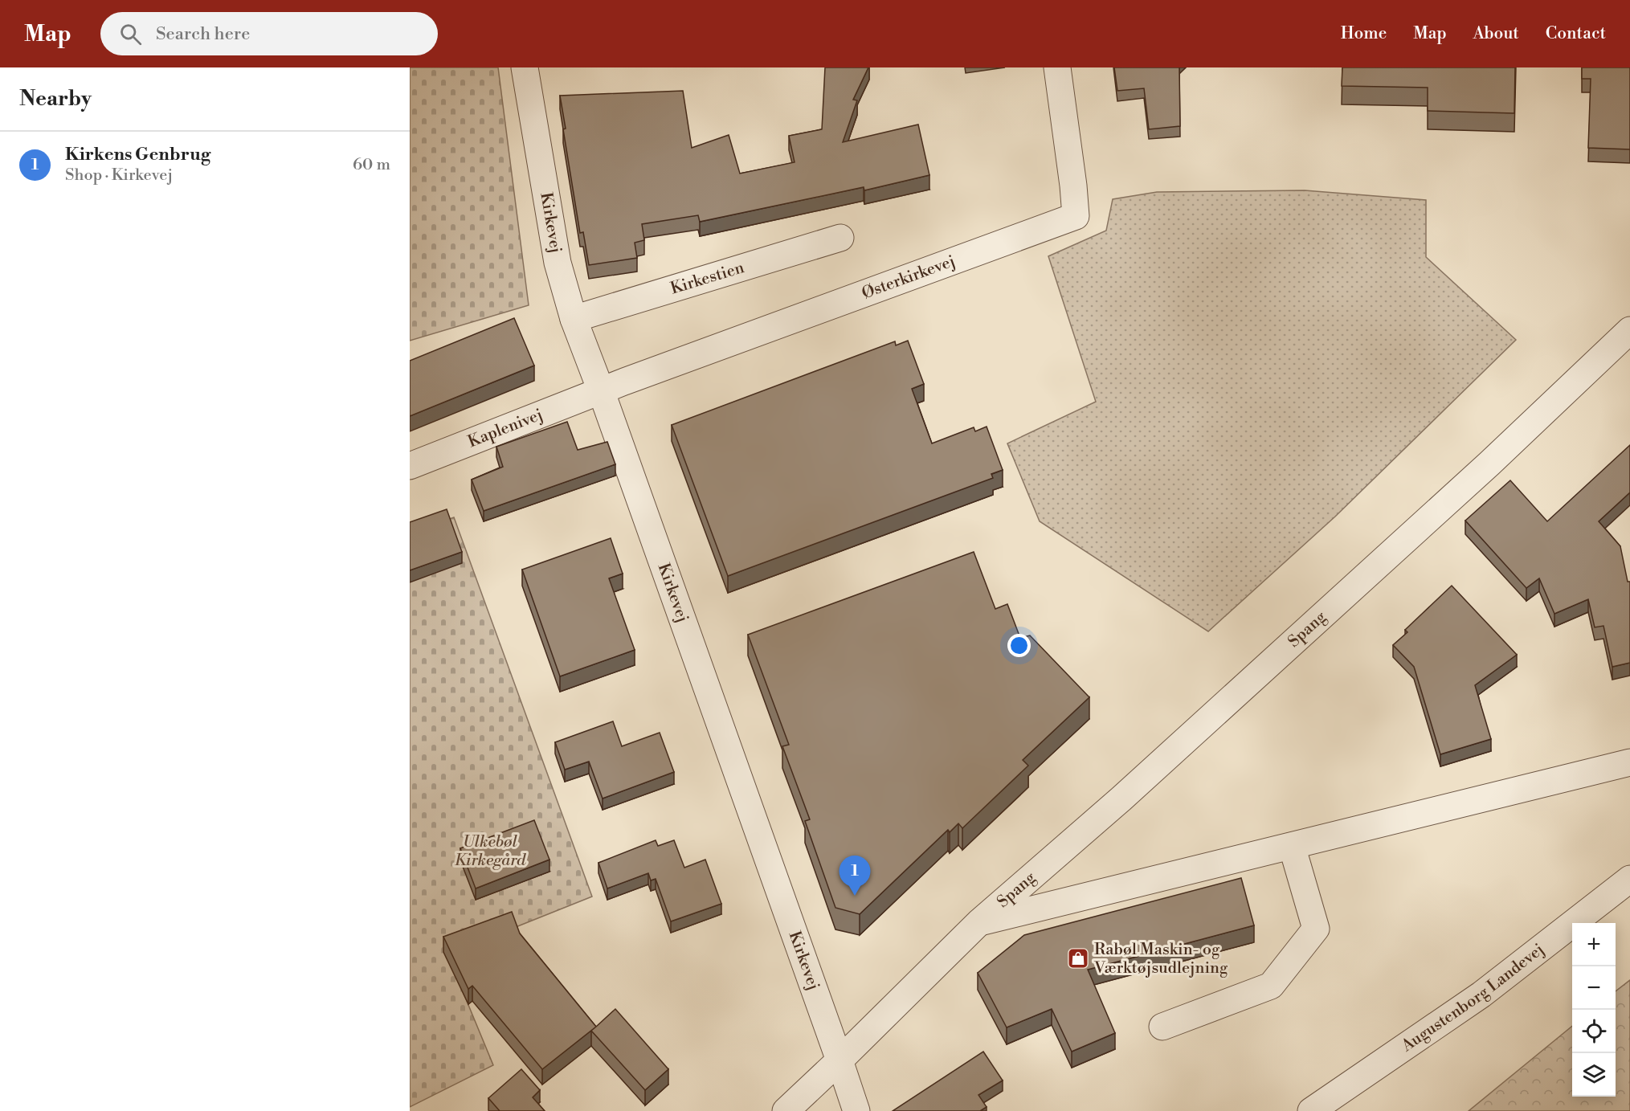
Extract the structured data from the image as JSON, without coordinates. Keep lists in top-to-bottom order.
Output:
{
  "streets": {
    "street": [
      "Kirkevej",
      "Østerkirkevej",
      "Kirkestien",
      "Kaplenivej",
      "Spang",
      "Augustenborg Landevej"
    ]
  },
  "crossings": [
    ["Kirkevej", "Østerkirkevej"],
    ["Kirkevej", "Kirkestien"],
    ["Kirkevej", "Kaplenivej"],
    ["Kirkevej", "Spang"],
    ["Østerkirkevej", "Kaplenivej"]
  ],
  "parks": ["Ulkebøl Kirkegård"],
  "places": {
    "shop": ["Rabøl Maskin- og Værktøjsudlejning"]
  },
  "page": {
    "header": "Map",
    "search": "Search here",
    "nav": [
      "Home",
      "Map",
      "About",
      "Contact"
    ],
    "heading": "Nearby",
    "list": [
      {
        "mark": "1",
        "name": "Kirkens Genbrug",
        "note": "Shop · Kirkevej",
        "value": "60 m"
      }
    ],
    "pins": "1",
    "map_buttons": ["+", "−"]
  }
}
